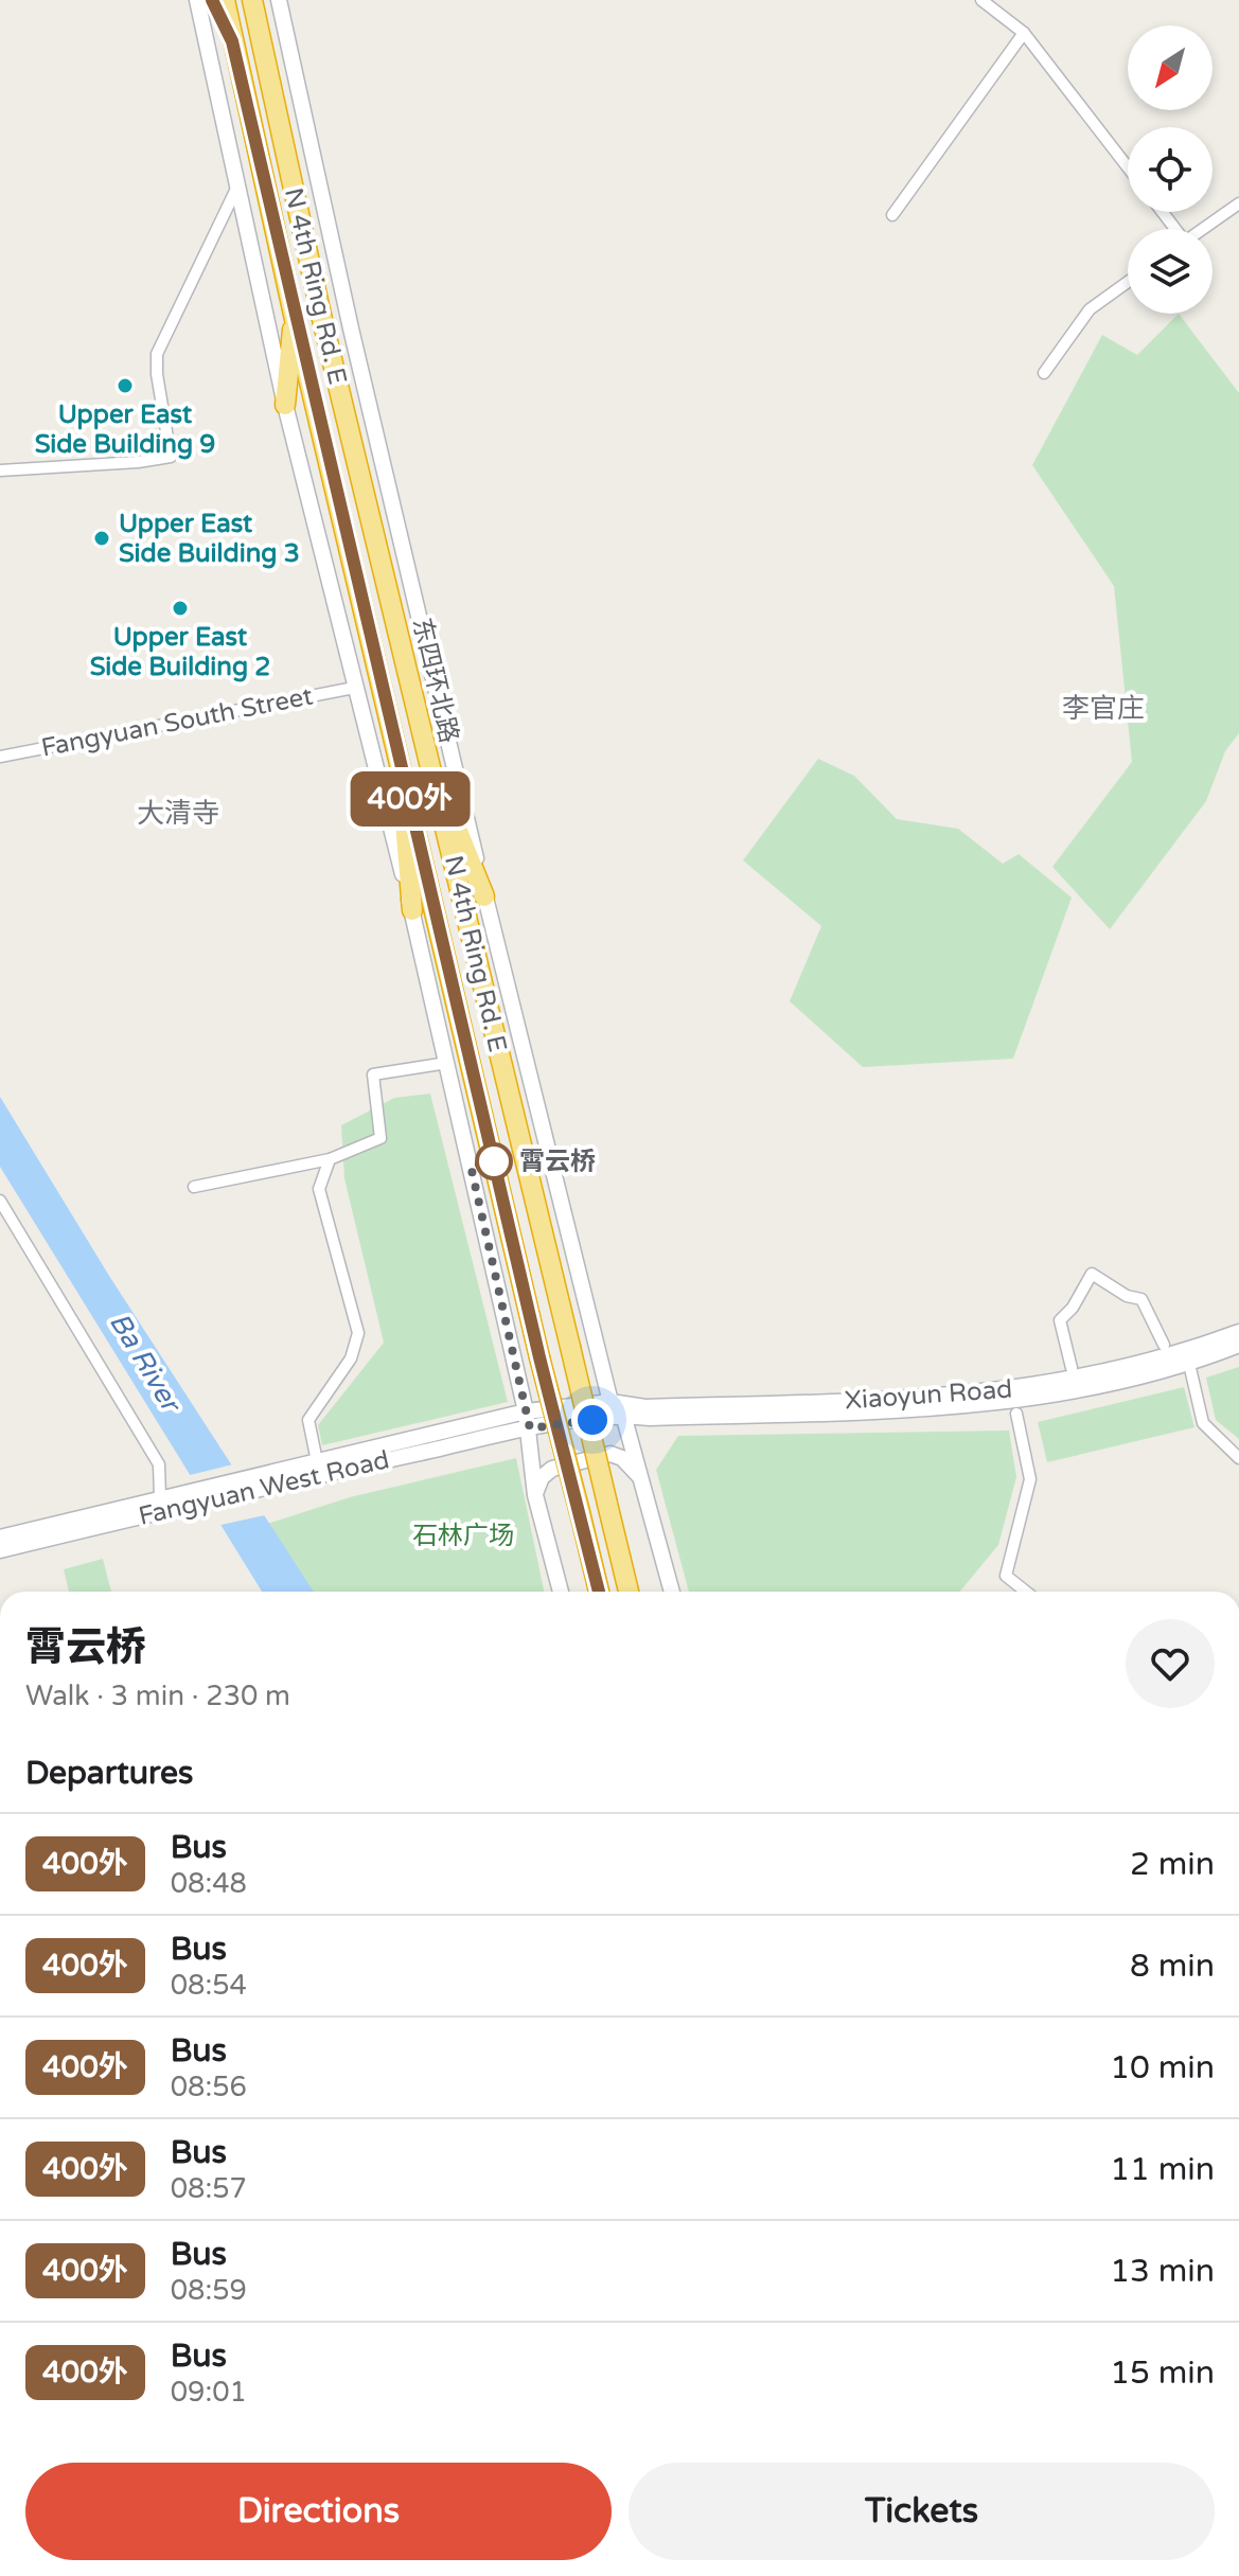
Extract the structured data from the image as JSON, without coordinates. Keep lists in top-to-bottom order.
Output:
{
  "streets": {
    "highway": ["N 4th Ring Rd. E"],
    "street": [
      "东四环北路",
      "Fangyuan South Street",
      "Xiaoyun Road",
      "Fangyuan West Road"
    ]
  },
  "crossings": [
    ["东四环北路", "Xiaoyun Road"],
    ["Xiaoyun Road", "Fangyuan West Road"]
  ],
  "districts": ["李官庄", "大清寺"],
  "water": ["Ba River"],
  "parks": ["石林广场"],
  "places": [
    "Upper East Side Building 9",
    "Upper East Side Building 3",
    "Upper East Side Building 2",
    "霄云桥"
  ],
  "lines": ["bus line 400外"],
  "north": "bottom left",
  "page": {
    "on_map": "400外",
    "heading": [
      ["霄云桥", "Walk · 3 min · 230 m"],
      "Departures"
    ],
    "list": [
      {
        "mark": "400外",
        "name": "Bus",
        "note": "08:48",
        "value": "2 min"
      },
      {
        "mark": "400外",
        "name": "Bus",
        "note": "08:54",
        "value": "8 min"
      },
      {
        "mark": "400外",
        "name": "Bus",
        "note": "08:56",
        "value": "10 min"
      },
      {
        "mark": "400外",
        "name": "Bus",
        "note": "08:57",
        "value": "11 min"
      },
      {
        "mark": "400外",
        "name": "Bus",
        "note": "08:59",
        "value": "13 min"
      },
      {
        "mark": "400外",
        "name": "Bus",
        "note": "09:01",
        "value": "15 min"
      }
    ],
    "buttons": ["Directions", "Tickets"]
  }
}
